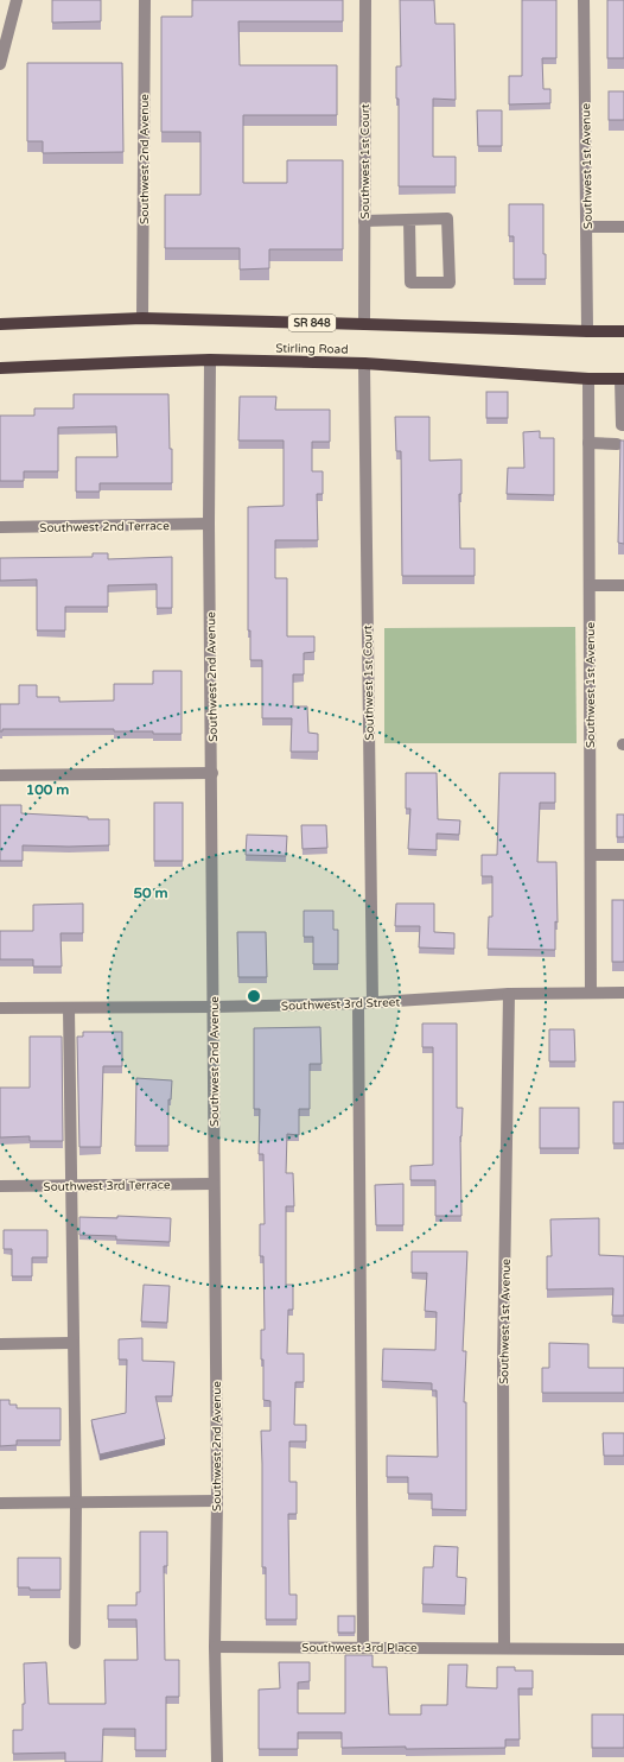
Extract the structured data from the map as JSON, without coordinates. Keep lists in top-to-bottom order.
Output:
{
  "streets": {
    "main road": ["SR 848", "Stirling Road"],
    "street": [
      "Southwest 2nd Avenue",
      "Southwest 1st Court",
      "Southwest 1st Avenue",
      "Southwest 2nd Terrace",
      "Southwest 3rd Street",
      "Southwest 3rd Terrace",
      "Southwest 3rd Place"
    ]
  },
  "crossings": [
    ["Southwest 2nd Avenue", "SR 848"],
    ["Southwest 2nd Avenue", "Stirling Road"],
    ["Southwest 2nd Avenue", "Southwest 2nd Terrace"],
    ["Southwest 2nd Avenue", "Southwest 3rd Street"],
    ["Southwest 2nd Avenue", "Southwest 3rd Terrace"],
    ["Southwest 2nd Avenue", "Southwest 3rd Place"],
    ["Southwest 1st Court", "SR 848"],
    ["Southwest 1st Court", "Stirling Road"],
    ["Southwest 1st Court", "Southwest 3rd Street"],
    ["Southwest 1st Avenue", "SR 848"],
    ["Southwest 1st Avenue", "Stirling Road"],
    ["Southwest 1st Avenue", "Southwest 3rd Street"],
    ["Southwest 1st Avenue", "Southwest 3rd Place"]
  ],
  "rings": ["100 m", "50 m"]
}
